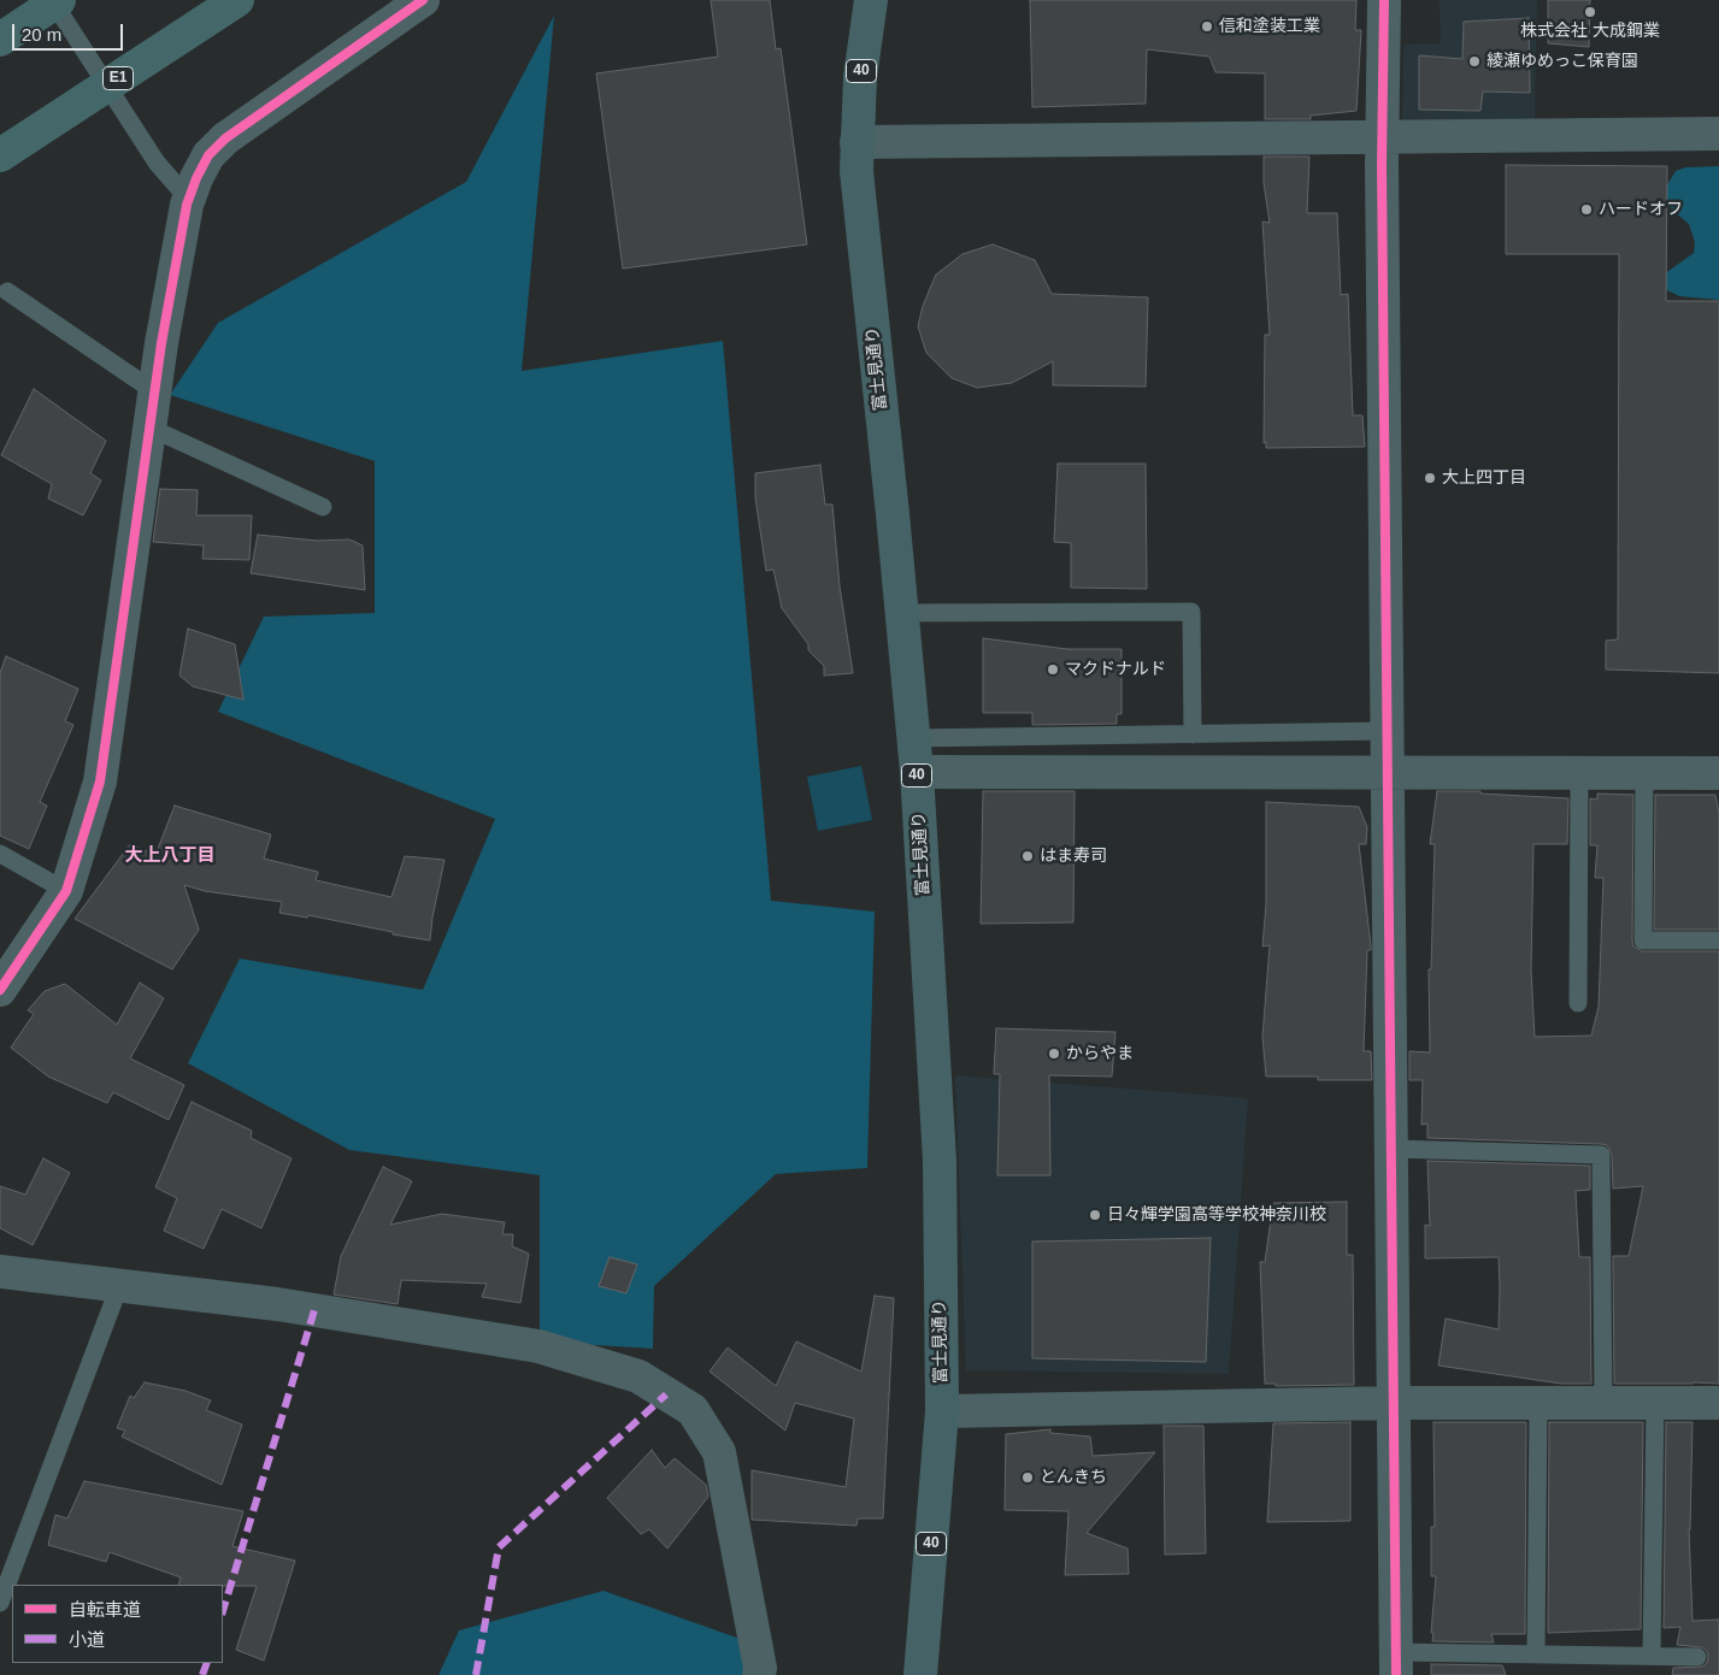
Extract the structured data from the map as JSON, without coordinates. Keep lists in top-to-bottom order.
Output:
{
  "streets": {
    "highway": ["E1"],
    "main road": ["40", "富士見通り"]
  },
  "districts": ["大上八丁目"],
  "places": [
    "株式会社 大成鋼業",
    "信和塗装工業",
    "綾瀬ゆめっこ保育園",
    "ハードオフ",
    "大上四丁目",
    "マクドナルド",
    "はま寿司",
    "からやま",
    "日々輝学園高等学校神奈川校",
    "とんきち"
  ],
  "legend": ["自転車道", "小道"],
  "scale_bar": "20 m"
}
